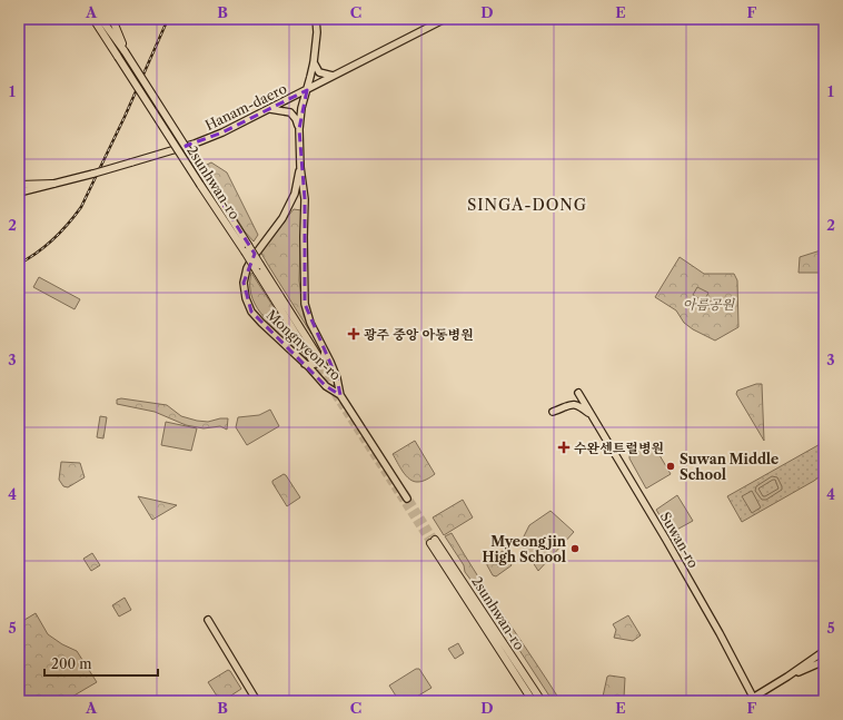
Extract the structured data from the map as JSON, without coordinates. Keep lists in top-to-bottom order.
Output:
{
  "streets": {
    "highway": ["2sunhwan-ro"],
    "main road": ["Hanam-daero", "Mongnyeon-ro", "Suwan-ro"]
  },
  "crossings": [
    ["Hanam-daero", "Mongnyeon-ro"]
  ],
  "districts": ["SINGA-DONG"],
  "parks": ["아름공원"],
  "places": {
    "health": ["광주 중앙 아동병원", "수완센트럴병원"],
    "other": ["Suwan Middle School", "Myeongjin High School"]
  },
  "scale_bar": "200 m",
  "grid": {
    "columns": [
      "A",
      "B",
      "C",
      "D",
      "E",
      "F"
    ],
    "rows": [
      "1",
      "2",
      "3",
      "4",
      "5"
    ]
  }
}
